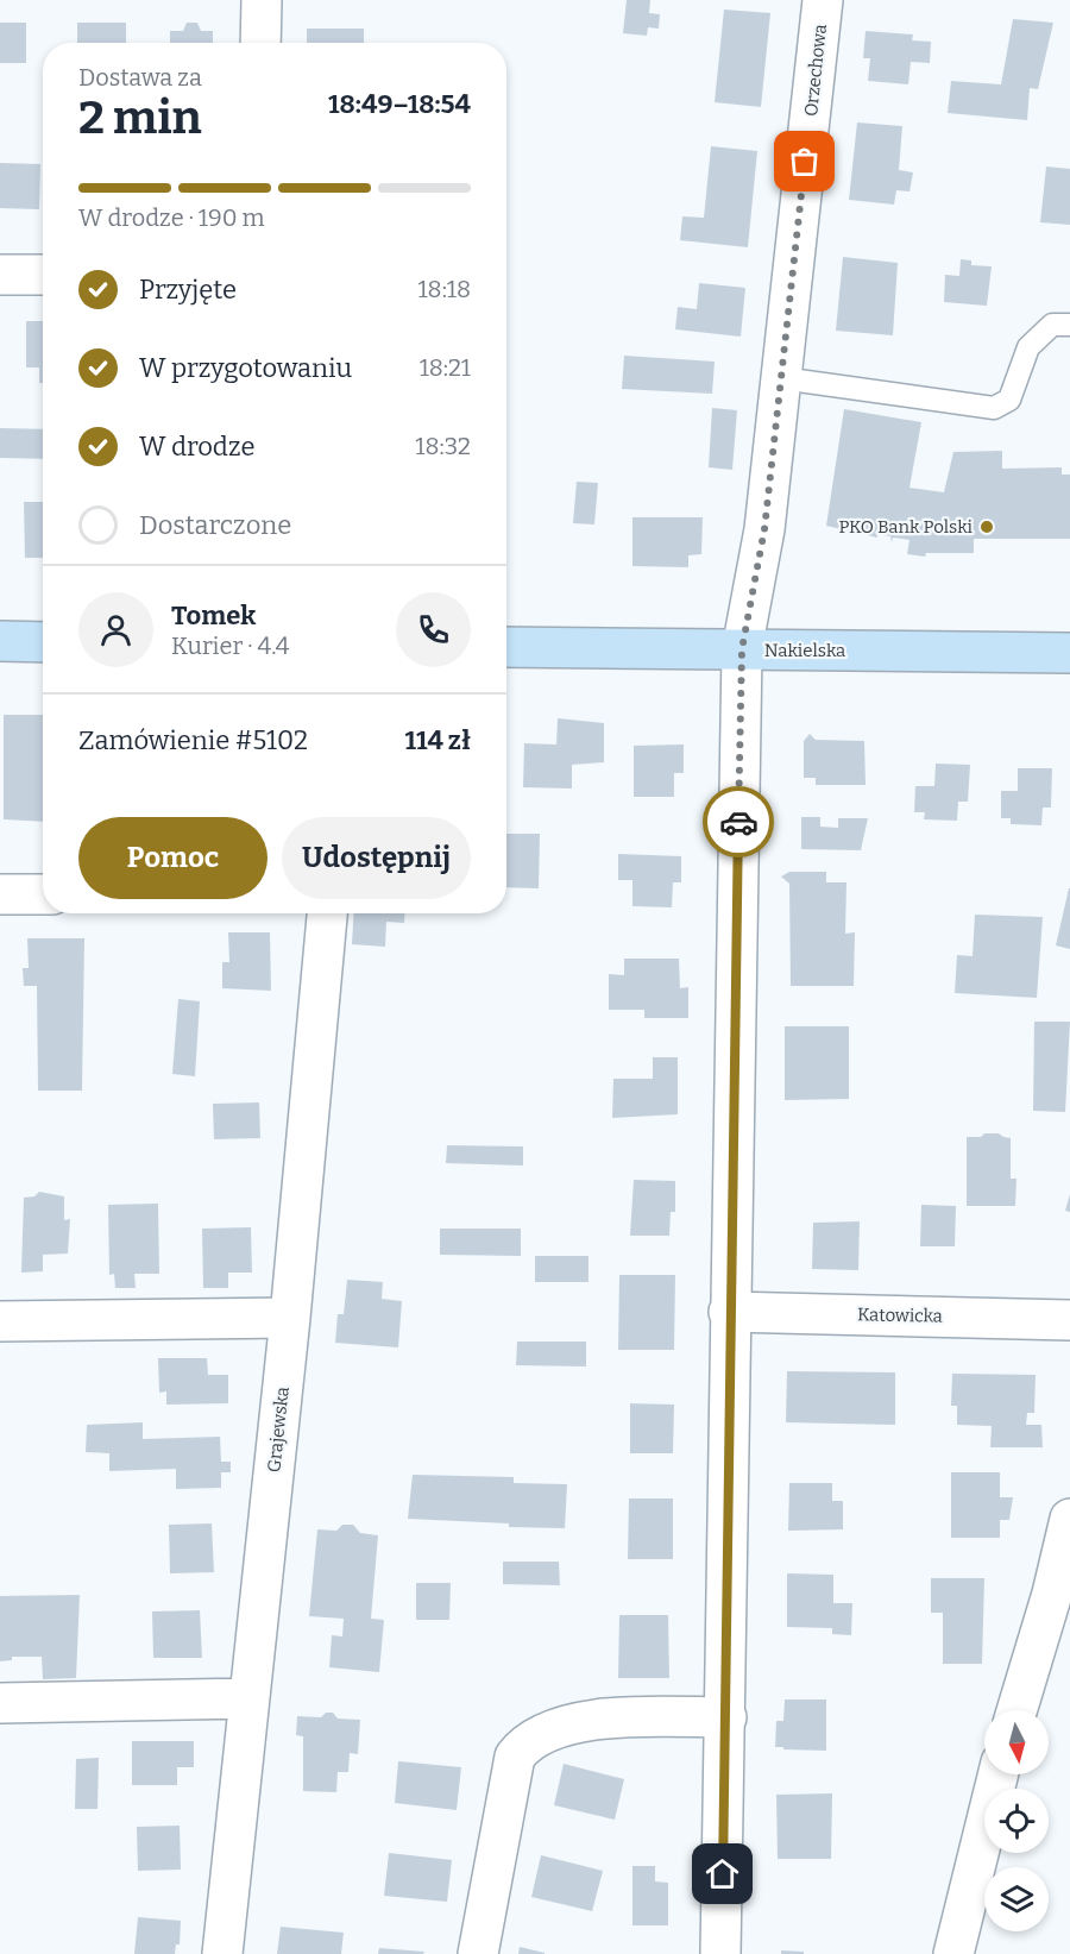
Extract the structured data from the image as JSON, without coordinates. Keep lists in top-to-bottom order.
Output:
{
  "streets": {
    "main road": ["Nakielska"],
    "street": ["Orzechowa", "Katowicka", "Grajewska"]
  },
  "crossings": [
    ["Orzechowa", "Nakielska"],
    ["Orzechowa", "Katowicka"]
  ],
  "places": ["PKO Bank Polski"],
  "north": "bottom",
  "page": {
    "heading": ["2 min", "Dostawa za", "18:49–18:54"],
    "panel": [
      "Tomek",
      "Kurier · 4.4",
      "Zamówienie #5102",
      "114 zł"
    ],
    "bar": "W drodze · 190 m",
    "list": [
      ["Przyjęte", "18:18"],
      ["W przygotowaniu", "18:21"],
      ["W drodze", "18:32"],
      "Dostarczone"
    ],
    "buttons": ["Pomoc", "Udostępnij"]
  }
}
